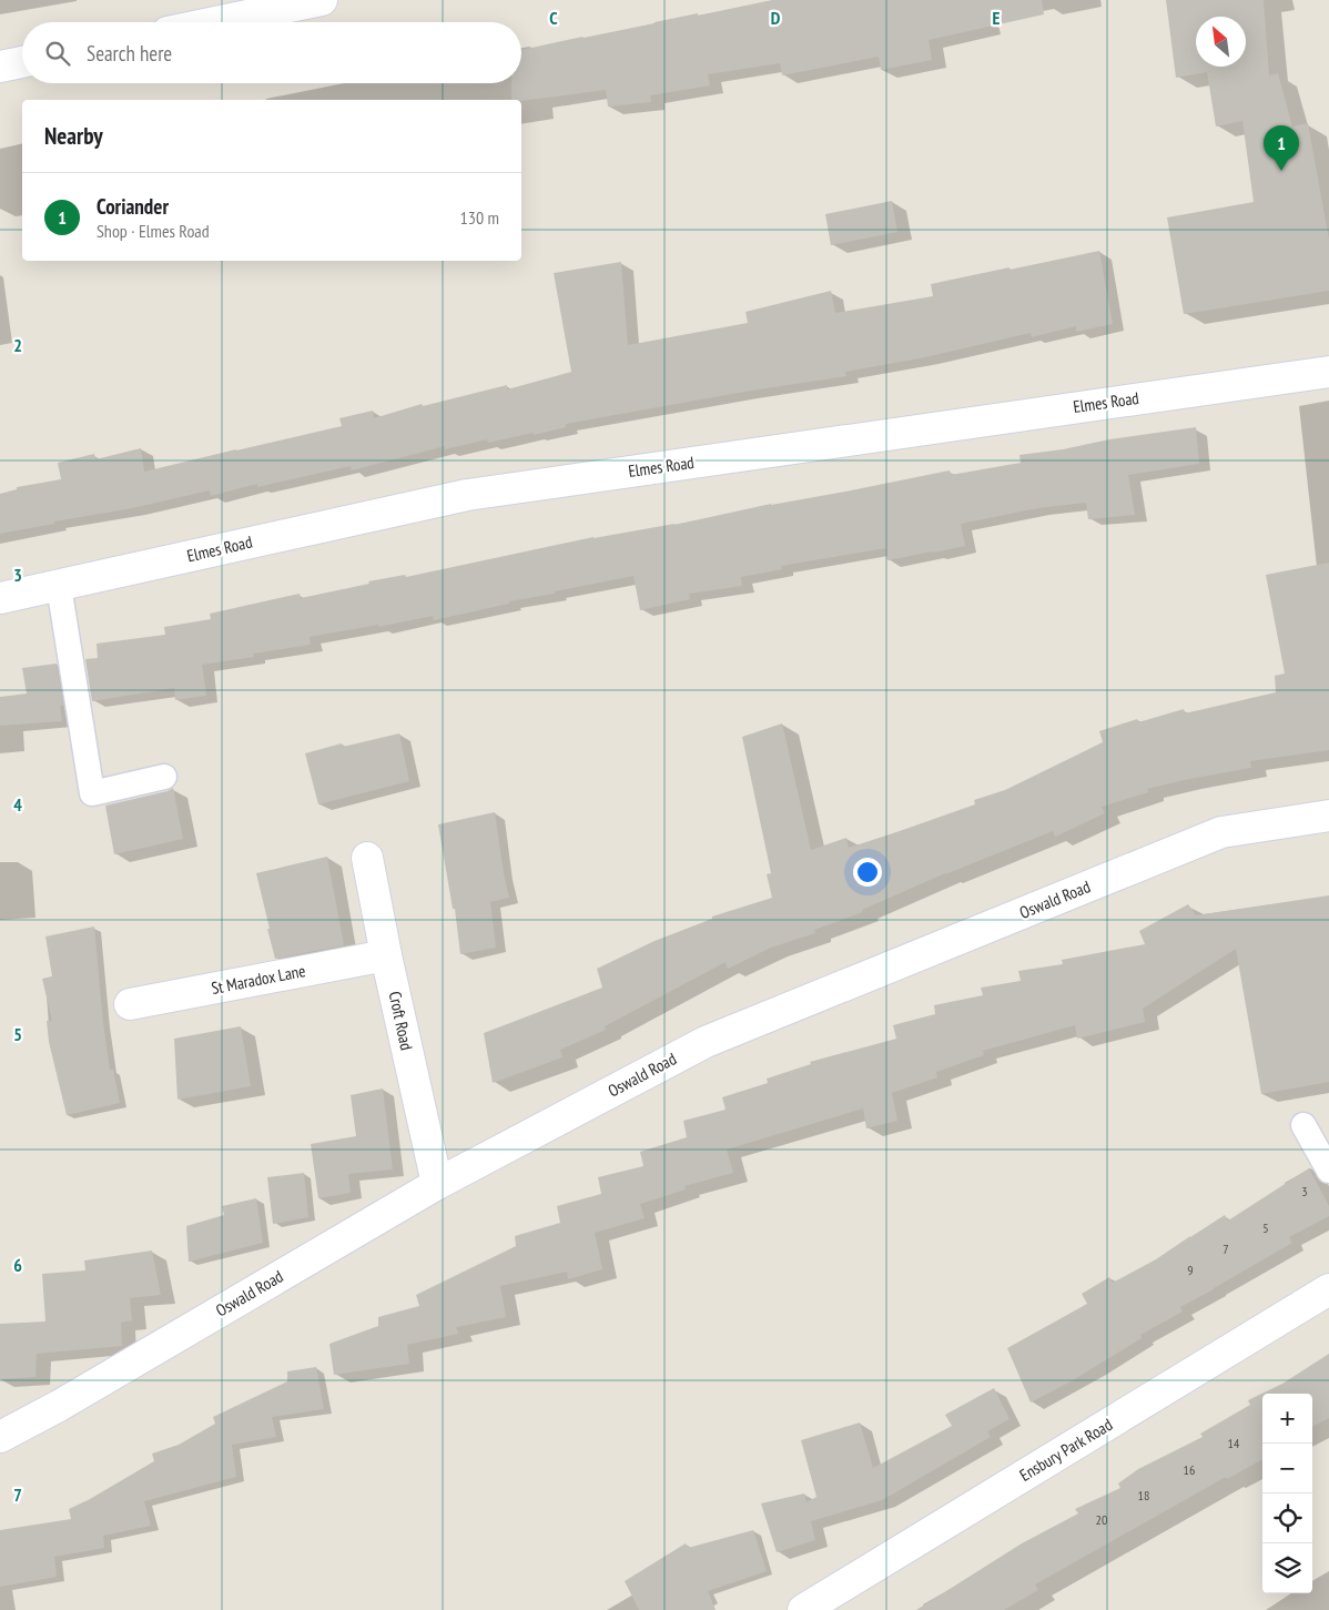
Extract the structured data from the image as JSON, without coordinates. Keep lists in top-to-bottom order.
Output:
{
  "streets": {
    "street": [
      "Elmes Road",
      "Oswald Road",
      "St Maradox Lane",
      "Croft Road",
      "Ensbury Park Road"
    ]
  },
  "crossings": [
    ["Oswald Road", "Croft Road"],
    ["St Maradox Lane", "Croft Road"]
  ],
  "house_numbers": [
    "3",
    "5",
    "7",
    "9",
    "14",
    "16",
    "18",
    "20"
  ],
  "north": "top left",
  "page": {
    "search": "Search here",
    "heading": "Nearby",
    "pins": "1",
    "list": [
      {
        "mark": "1",
        "name": "Coriander",
        "note": "Shop · Elmes Road",
        "value": "130 m"
      }
    ],
    "map_buttons": ["+", "−"]
  },
  "grid": {
    "columns": ["C", "D", "E"],
    "rows": [
      "2",
      "3",
      "4",
      "5",
      "6",
      "7"
    ]
  }
}
